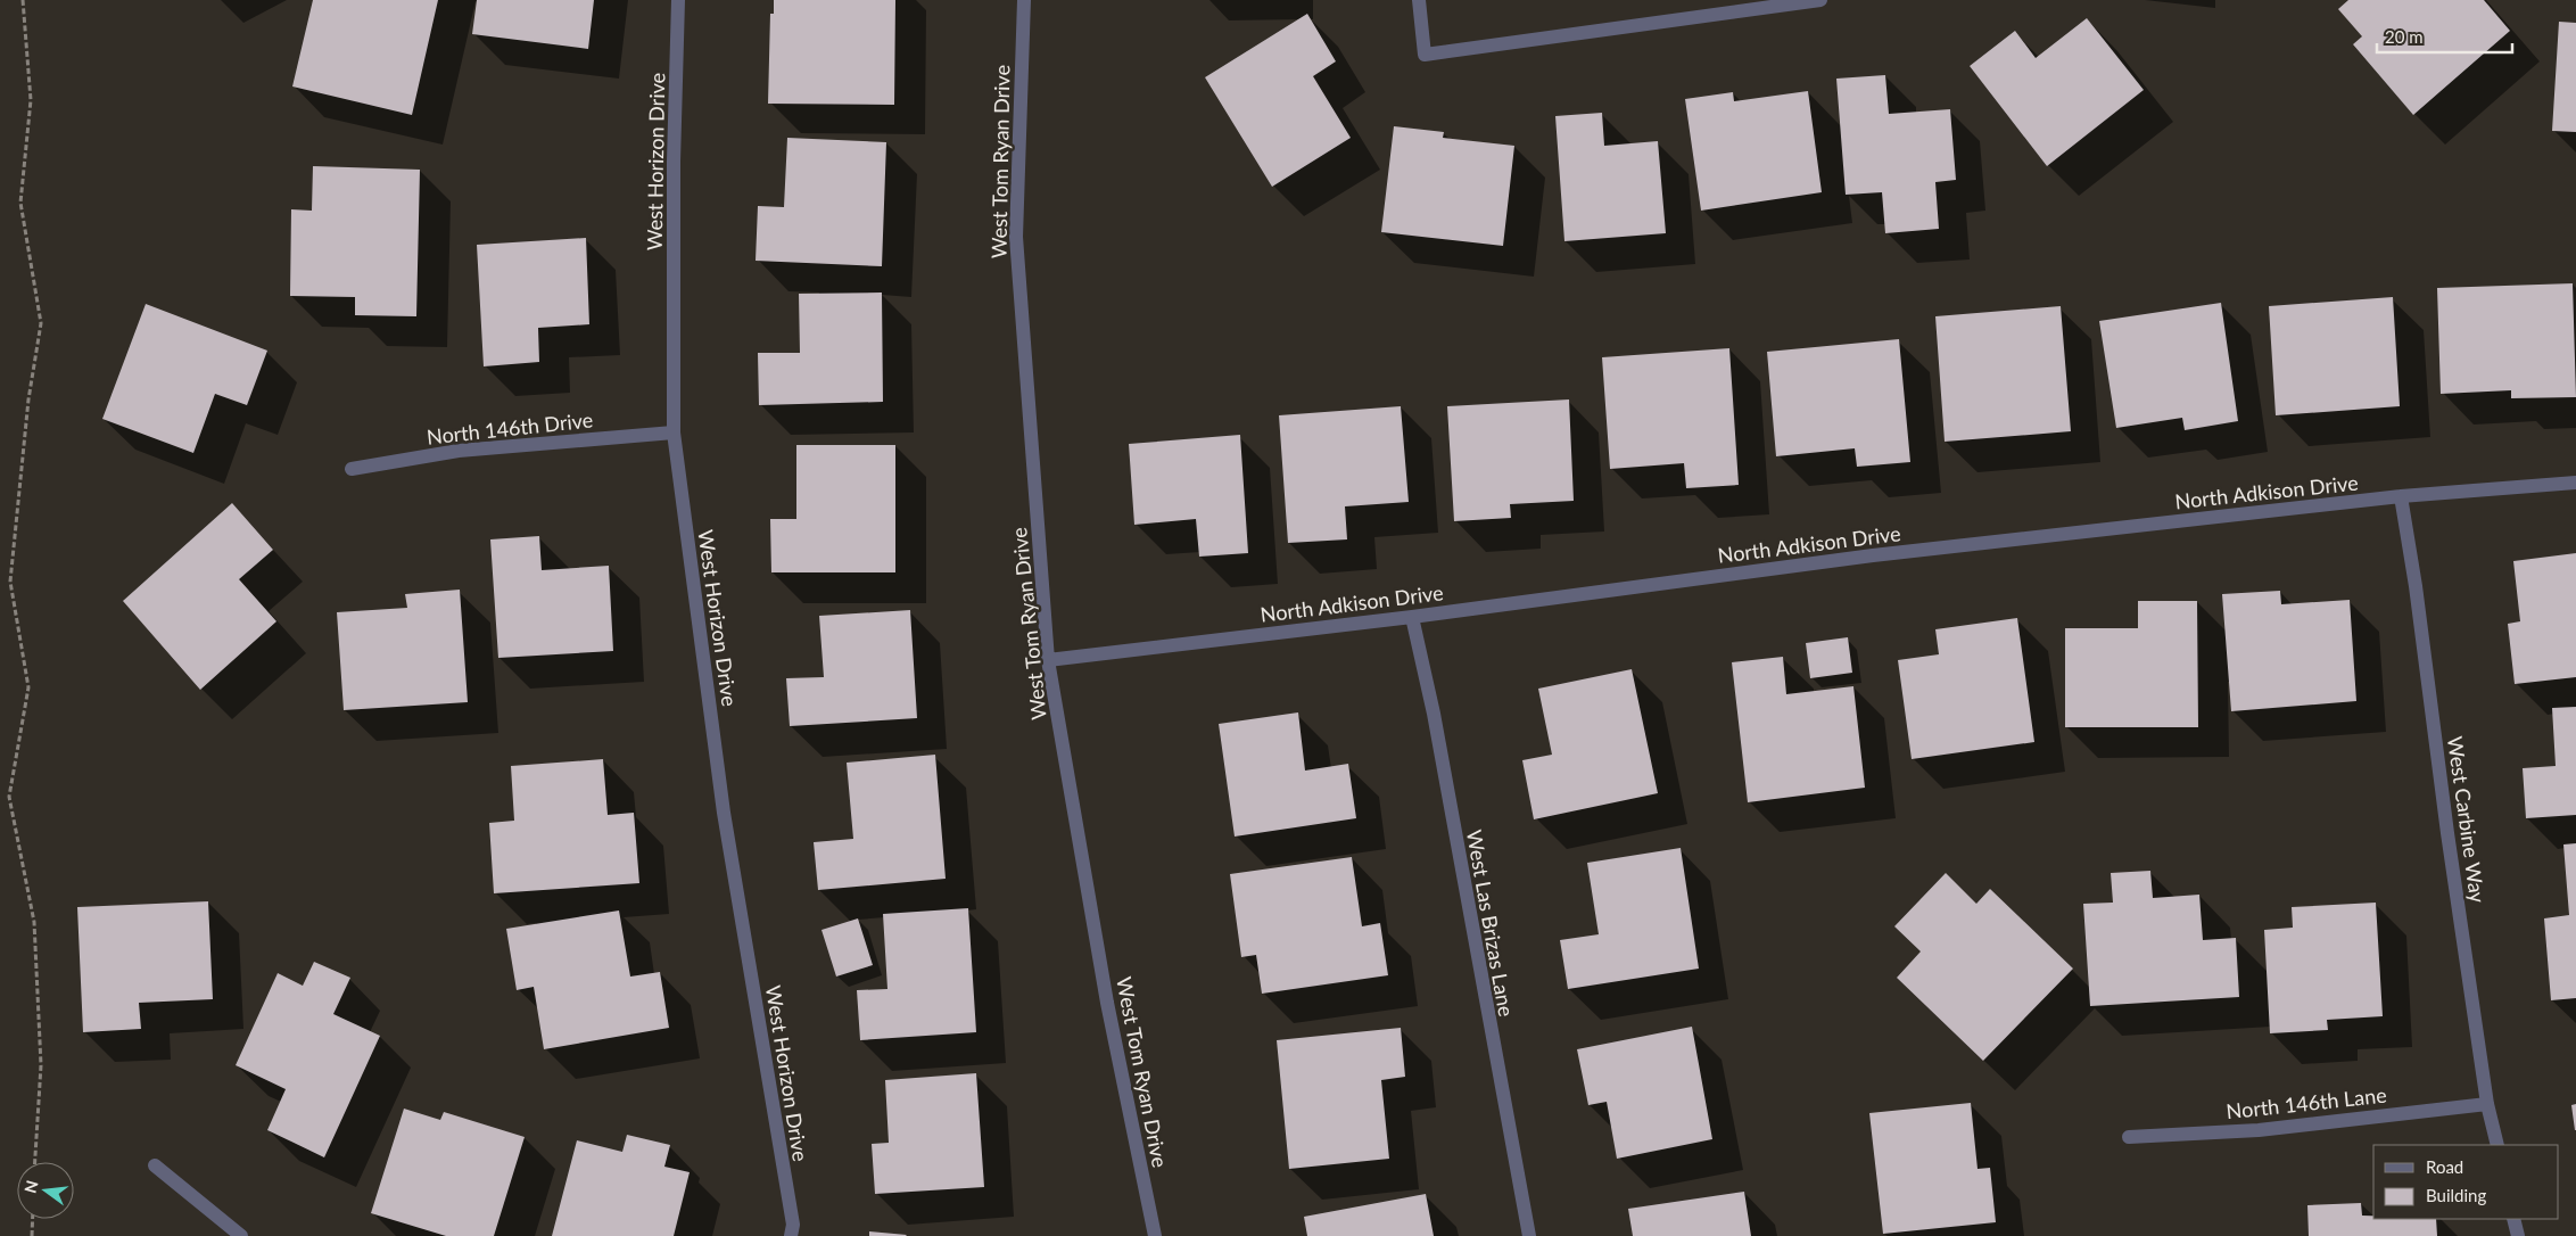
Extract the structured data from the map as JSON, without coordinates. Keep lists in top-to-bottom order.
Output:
{
  "streets": {
    "street": [
      "West Horizon Drive",
      "West Tom Ryan Drive",
      "North 146th Drive",
      "North Adkison Drive",
      "West Carbine Way",
      "West Las Brizas Lane",
      "North 146th Lane"
    ]
  },
  "crossings": [
    ["West Horizon Drive", "North 146th Drive"],
    ["West Tom Ryan Drive", "North Adkison Drive"],
    ["North Adkison Drive", "West Carbine Way"],
    ["North Adkison Drive", "West Las Brizas Lane"],
    ["West Carbine Way", "North 146th Lane"]
  ],
  "legend": ["Road", "Building"],
  "scale_bar": "20 m",
  "north": "left"
}
